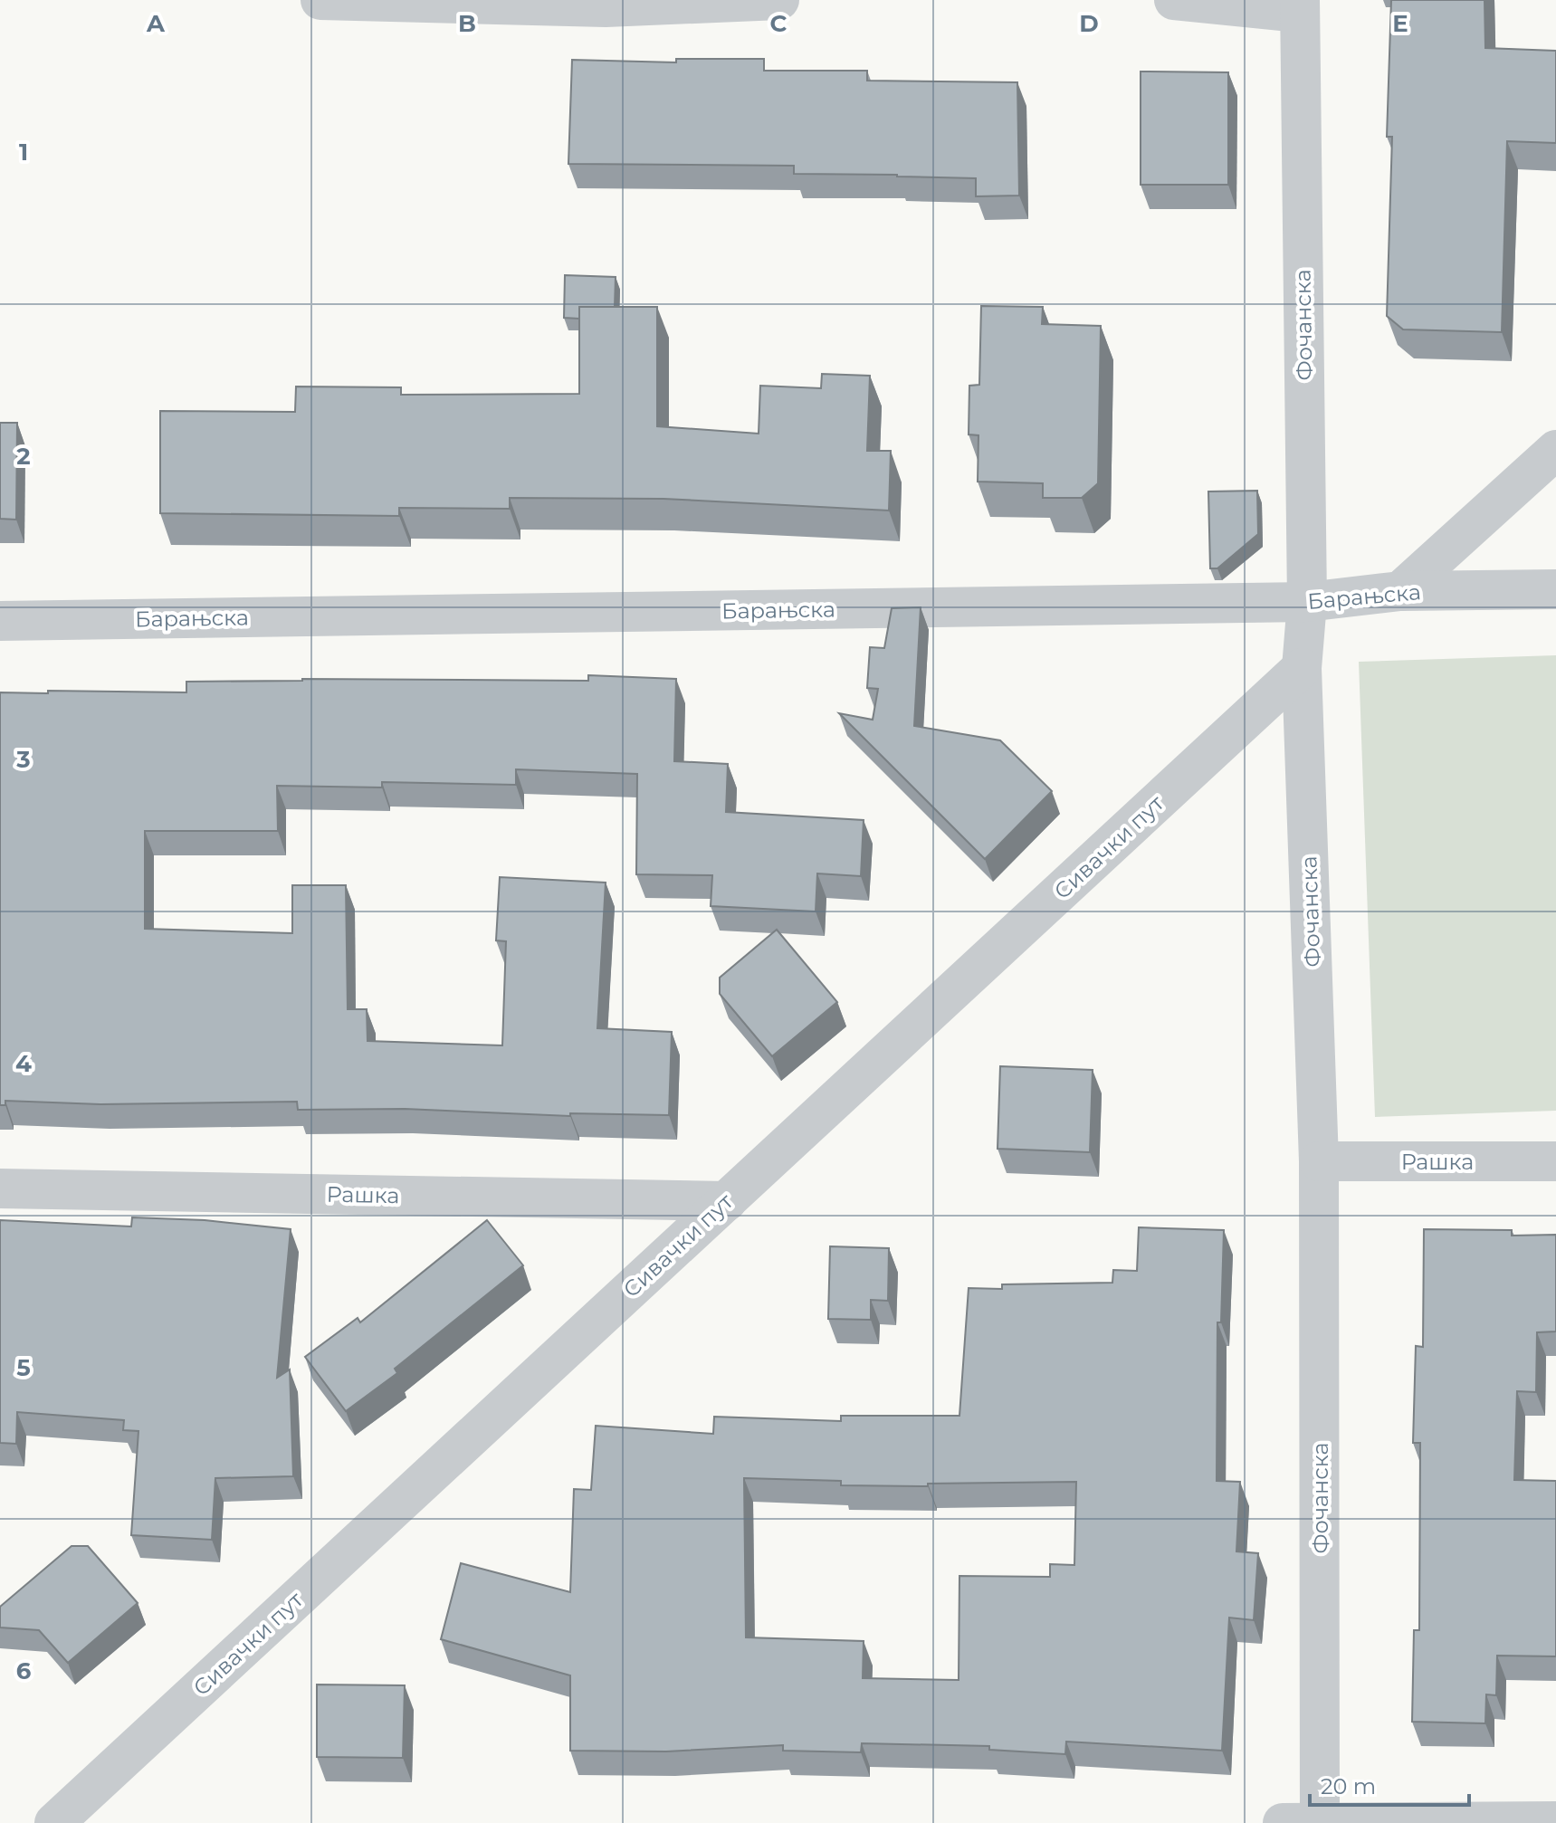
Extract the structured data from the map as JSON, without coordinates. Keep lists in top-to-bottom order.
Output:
{
  "streets": {
    "street": [
      "Фочанска",
      "Барањска",
      "Сивачки пут",
      "Рашка"
    ]
  },
  "crossings": [
    ["Фочанска", "Барањска"],
    ["Фочанска", "Сивачки пут"],
    ["Фочанска", "Рашка"],
    ["Сивачки пут", "Рашка"]
  ],
  "scale_bar": "20 m",
  "grid": {
    "columns": [
      "A",
      "B",
      "C",
      "D",
      "E"
    ],
    "rows": [
      "1",
      "2",
      "3",
      "4",
      "5",
      "6"
    ]
  }
}
